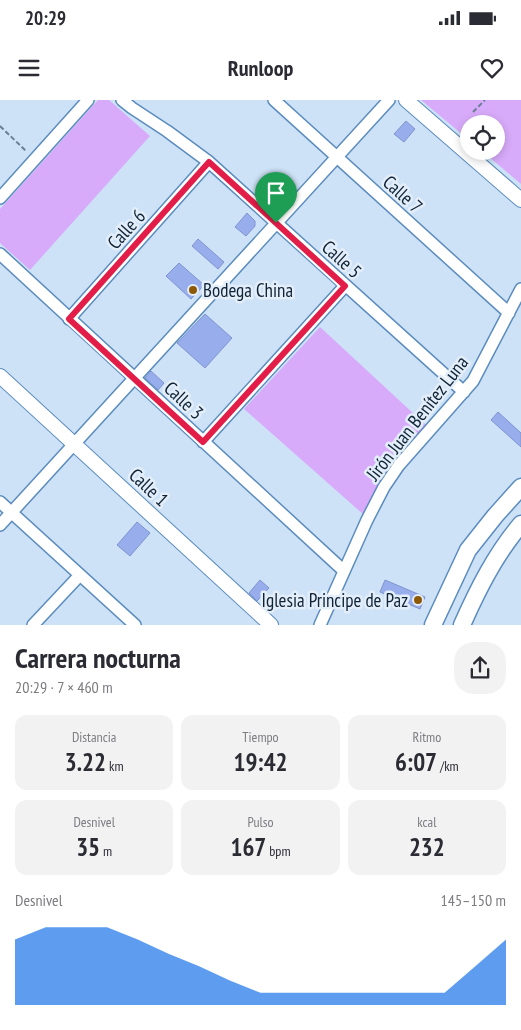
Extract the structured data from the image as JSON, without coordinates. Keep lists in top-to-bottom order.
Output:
{
  "streets": {
    "street": [
      "Calle 7",
      "Calle 6",
      "Calle 5",
      "Calle 3",
      "Jirón Juan Benítez Luna",
      "Calle 1"
    ]
  },
  "crossings": [
    ["Calle 7", "Jirón Juan Benítez Luna"],
    ["Calle 6", "Calle 5"],
    ["Calle 6", "Calle 3"],
    ["Calle 5", "Jirón Juan Benítez Luna"],
    ["Calle 3", "Jirón Juan Benítez Luna"]
  ],
  "places": ["Bodega China", "Iglesia Principe de Paz"],
  "page": {
    "status": "20:29",
    "header": "Runloop",
    "heading": ["Carrera nocturna", "20:29 · 7 × 460 m"],
    "stats": [
      ["Distancia", "3.22 km"],
      ["Tiempo", "19:42"],
      ["Ritmo", "6:07 /km"],
      ["Desnivel", "35 m"],
      ["Pulso", "167 bpm"],
      ["kcal", "232"]
    ],
    "chart": ["Desnivel", "145–150 m"]
  }
}
